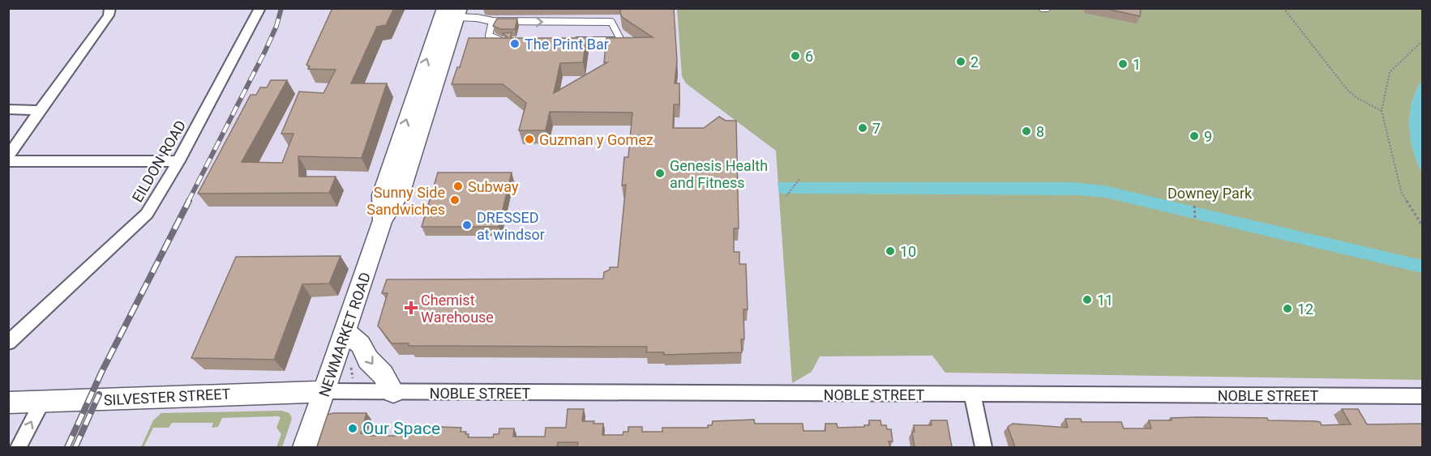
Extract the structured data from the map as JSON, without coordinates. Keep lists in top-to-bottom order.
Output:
{
  "streets": {
    "main road": ["NEWMARKET ROAD", "SILVESTER STREET"],
    "street": ["EILDON ROAD", "NOBLE STREET"]
  },
  "crossings": [
    ["NEWMARKET ROAD", "NOBLE STREET"],
    ["NEWMARKET ROAD", "SILVESTER STREET"],
    ["NOBLE STREET", "SILVESTER STREET"]
  ],
  "parks": ["Downey Park"],
  "places": {
    "other": [
      "The Print Bar",
      "6",
      "2",
      "1",
      "7",
      "8",
      "9",
      "Guzman y Gomez",
      "Genesis Health and Fitness",
      "Subway",
      "Sunny Side Sandwiches",
      "DRESSED at windsor",
      "10",
      "11",
      "12",
      "Our Space"
    ],
    "health": ["Chemist Warehouse"]
  }
}
